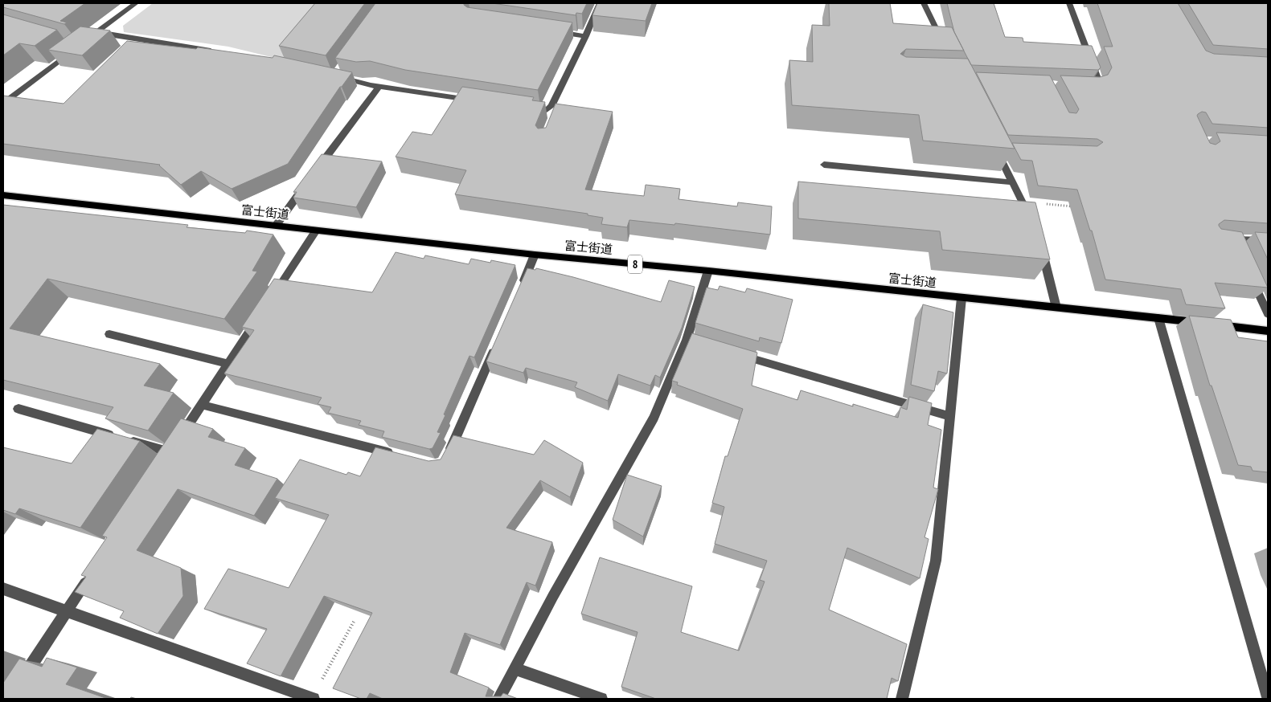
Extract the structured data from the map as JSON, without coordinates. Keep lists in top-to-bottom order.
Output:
{
  "streets": {
    "main road": ["富士街道", "8"]
  }
}
